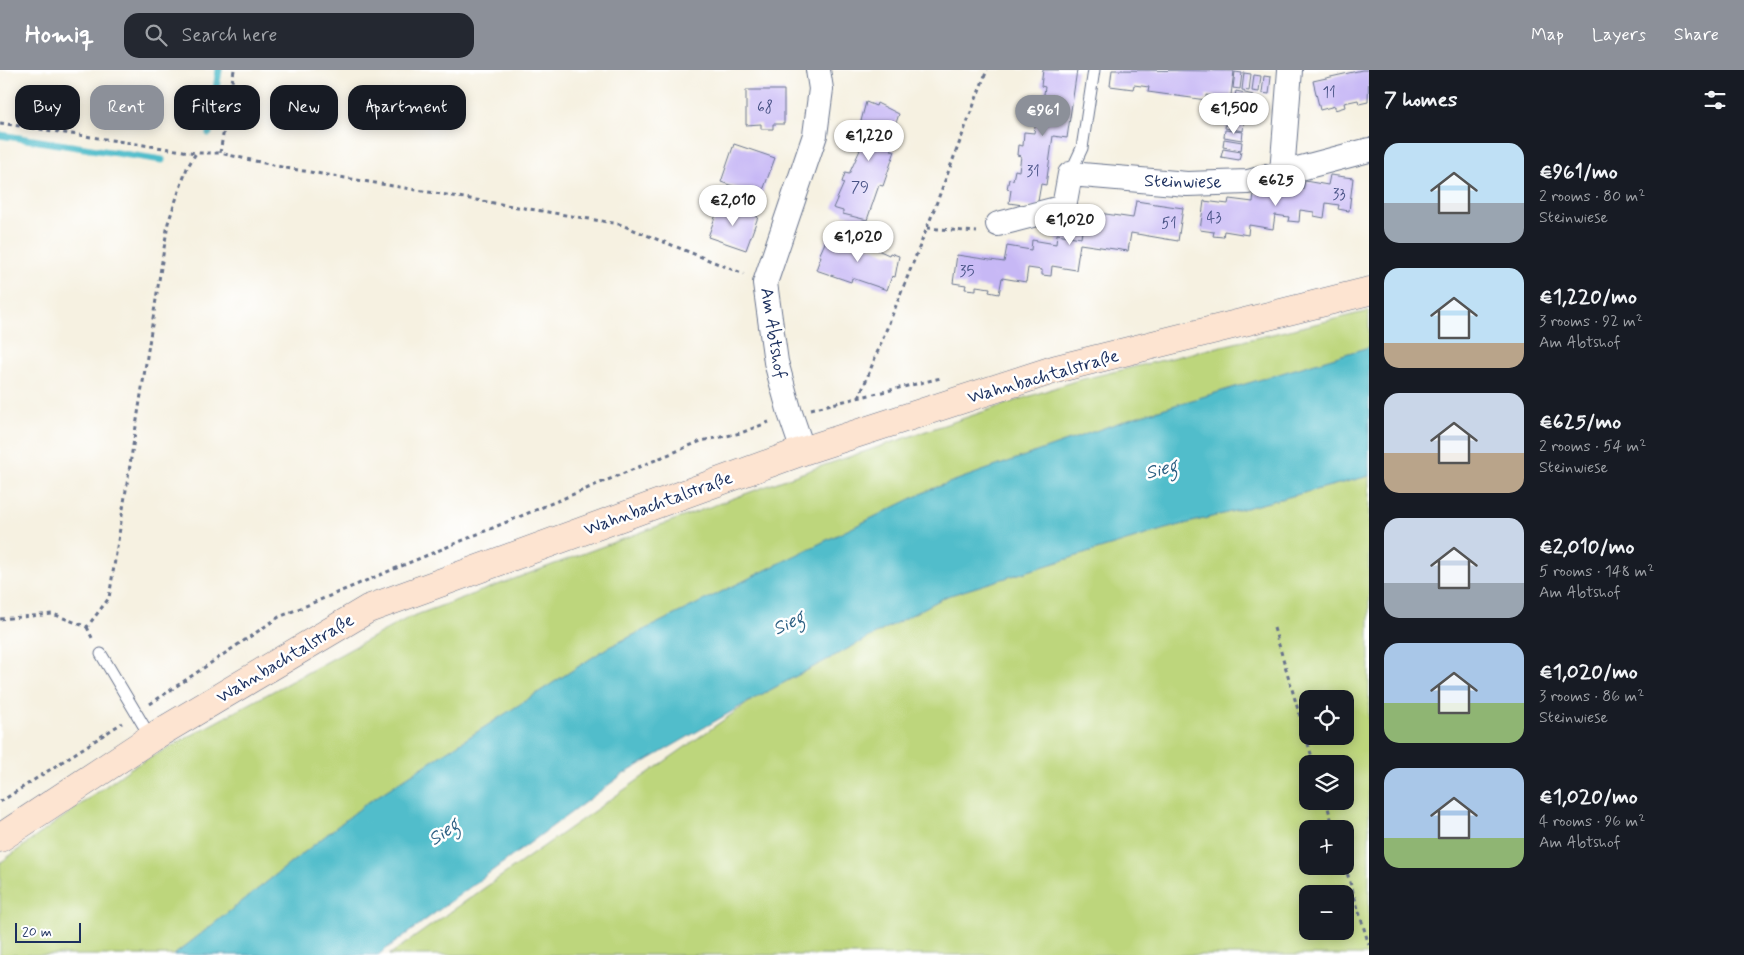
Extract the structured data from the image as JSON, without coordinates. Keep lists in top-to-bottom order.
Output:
{
  "streets": {
    "main road": ["Wahnbachtalstraße"],
    "street": ["Steinwiese", "Am Abtshof"]
  },
  "crossings": [
    ["Am Abtshof", "Wahnbachtalstraße"]
  ],
  "water": ["Sieg"],
  "house_numbers": [
    "11",
    "68",
    "31",
    "79",
    "33",
    "43",
    "51",
    "35"
  ],
  "scale_bar": "20 m",
  "page": {
    "header": "Homiq",
    "search": "Search here",
    "nav": ["Map", "Layers", "Share"],
    "heading": "7 homes",
    "chip": [
      "Buy",
      "Rent",
      "Filters",
      "New",
      "Apartment"
    ],
    "price": [
      "€1,500",
      "€961",
      "€1,220",
      "€625",
      "€2,010",
      "€1,020",
      "€1,020"
    ],
    "list": [
      {
        "name": "€961/mo",
        "note": "2 rooms · 80 m² · Steinwiese"
      },
      {
        "name": "€1,220/mo",
        "note": "3 rooms · 92 m² · Am Abtshof"
      },
      {
        "name": "€625/mo",
        "note": "2 rooms · 54 m² · Steinwiese"
      },
      {
        "name": "€2,010/mo",
        "note": "5 rooms · 148 m² · Am Abtshof"
      },
      {
        "name": "€1,020/mo",
        "note": "3 rooms · 86 m² · Steinwiese"
      },
      {
        "name": "€1,020/mo",
        "note": "4 rooms · 96 m² · Am Abtshof"
      }
    ],
    "map_buttons": ["+", "−"],
    "scale": "20 m"
  }
}
